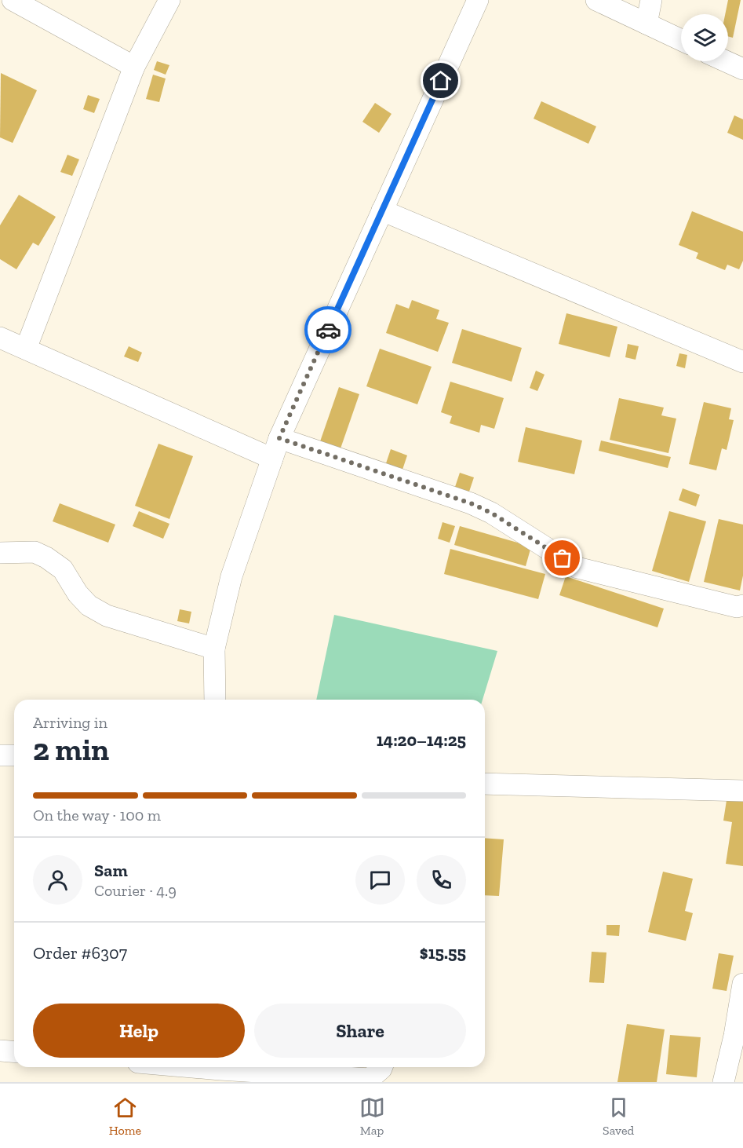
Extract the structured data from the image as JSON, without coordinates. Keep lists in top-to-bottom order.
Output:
{
  "page": {
    "heading": ["2 min", "Arriving in", "14:20–14:25"],
    "panel": [
      "Sam",
      "Courier · 4.9",
      "Order #6307",
      "$15.55"
    ],
    "bar": "On the way · 100 m",
    "buttons": ["Help", "Share"],
    "tabs": ["Home", "Map", "Saved"]
  }
}
